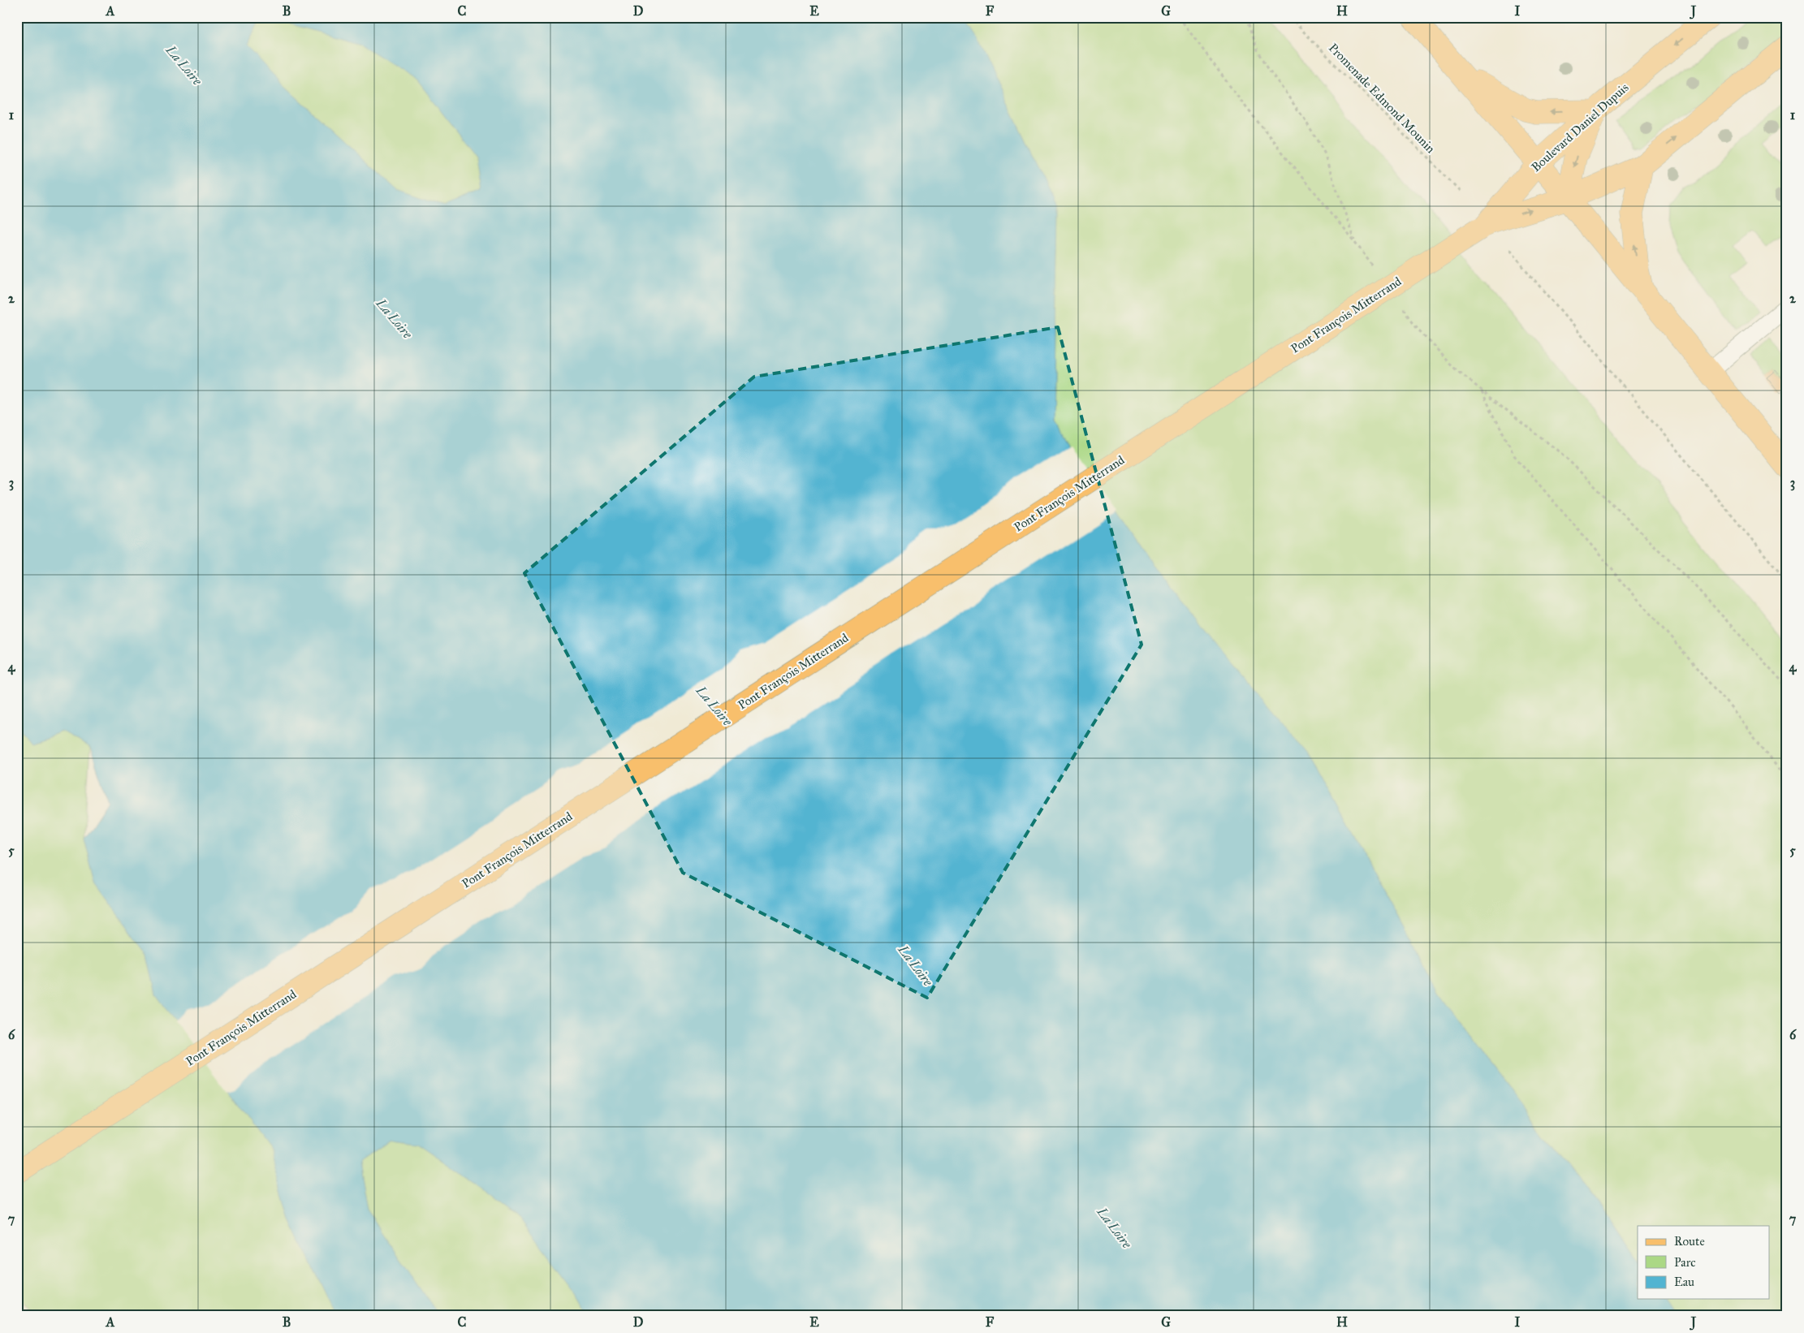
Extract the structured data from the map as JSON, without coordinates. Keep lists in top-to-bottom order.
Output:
{
  "streets": {
    "main road": ["Boulevard Daniel Dupuis", "Pont François Mitterrand"],
    "path": ["Promenade Edmond Mounin"]
  },
  "crossings": [
    ["Boulevard Daniel Dupuis", "Pont François Mitterrand"]
  ],
  "water": ["La Loire"],
  "legend": ["Route", "Parc", "Eau"],
  "grid": {
    "columns": [
      "A",
      "B",
      "C",
      "D",
      "E",
      "F",
      "G",
      "H",
      "I",
      "J"
    ],
    "rows": [
      "1",
      "2",
      "3",
      "4",
      "5",
      "6",
      "7"
    ]
  }
}
